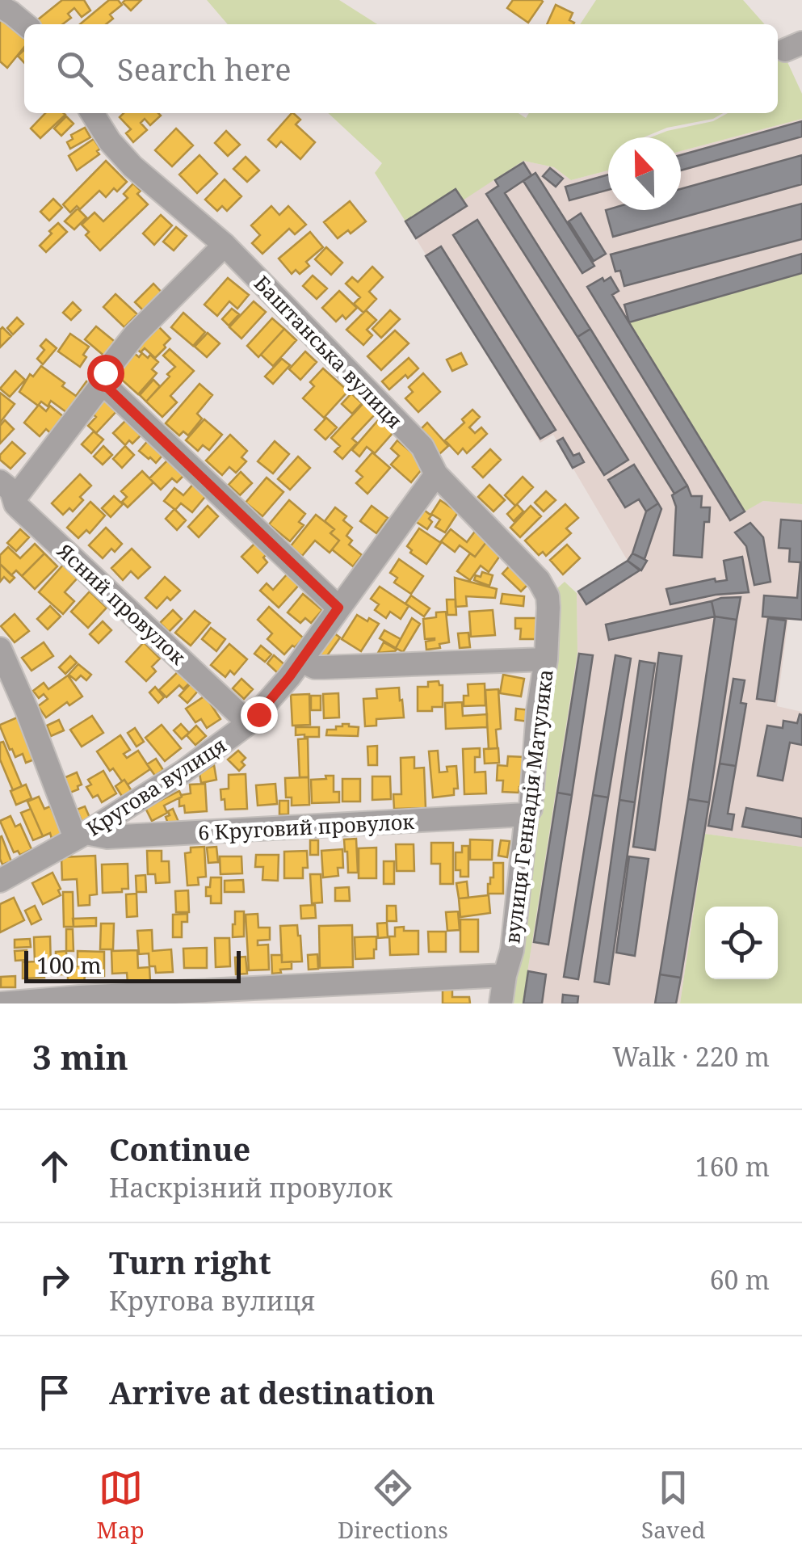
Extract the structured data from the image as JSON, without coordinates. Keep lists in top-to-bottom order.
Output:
{
  "streets": {
    "street": [
      "Баштанська вулиця",
      "Ясний провулок",
      "Кругова вулиця",
      "вулиця Геннадія Матуляка",
      "6 Круговий провулок"
    ]
  },
  "crossings": [
    ["Баштанська вулиця", "Кругова вулиця"],
    ["Баштанська вулиця", "вулиця Геннадія Матуляка"],
    ["Ясний провулок", "Кругова вулиця"],
    ["Кругова вулиця", "6 Круговий провулок"],
    ["вулиця Геннадія Матуляка", "6 Круговий провулок"]
  ],
  "scale_bar": "100 m",
  "north": "top",
  "page": {
    "search": "Search here",
    "scale": "100 m",
    "heading": ["3 min", "Walk · 220 m"],
    "list": [
      ["Continue", "Наскрізний провулок", "160 m"],
      ["Turn right", "Кругова вулиця", "60 m"],
      "Arrive at destination"
    ],
    "nav": ["Map", "Directions", "Saved"]
  }
}
